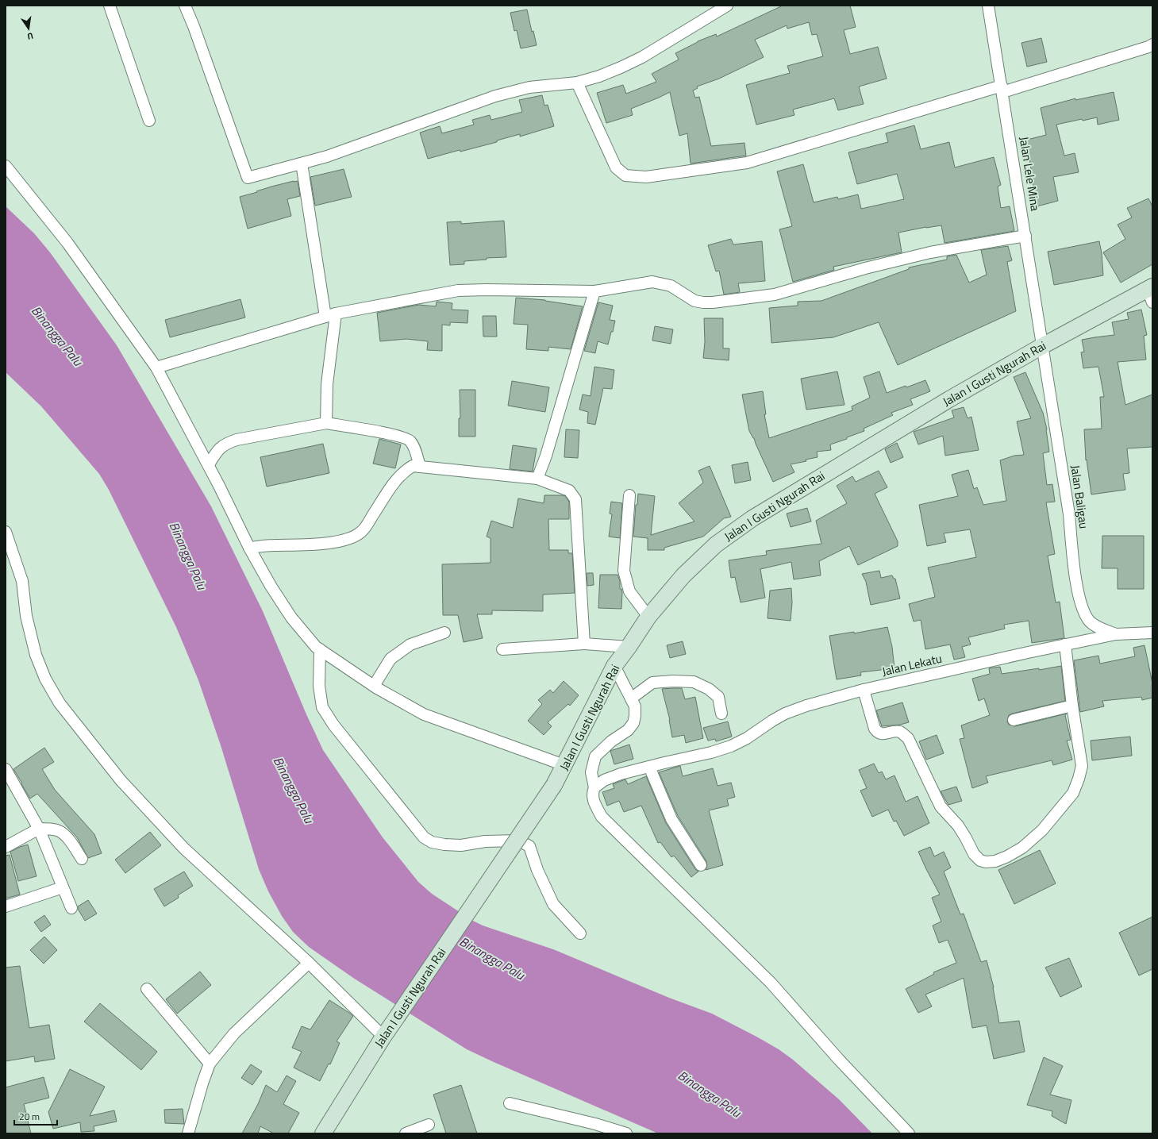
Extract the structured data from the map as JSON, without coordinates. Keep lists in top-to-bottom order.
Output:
{
  "streets": {
    "main road": ["Jalan I Gusti Ngurah Rai"],
    "street": ["Jalan Lele Mina", "Jalan Baligau", "Jalan Lekatu"]
  },
  "crossings": [
    ["Jalan Lele Mina", "Jalan I Gusti Ngurah Rai"],
    ["Jalan Lele Mina", "Jalan Baligau"],
    ["Jalan I Gusti Ngurah Rai", "Jalan Baligau"],
    ["Jalan Baligau", "Jalan Lekatu"]
  ],
  "water": ["Binangga Palu"],
  "scale_bar": "20 m",
  "north": "bottom"
}
